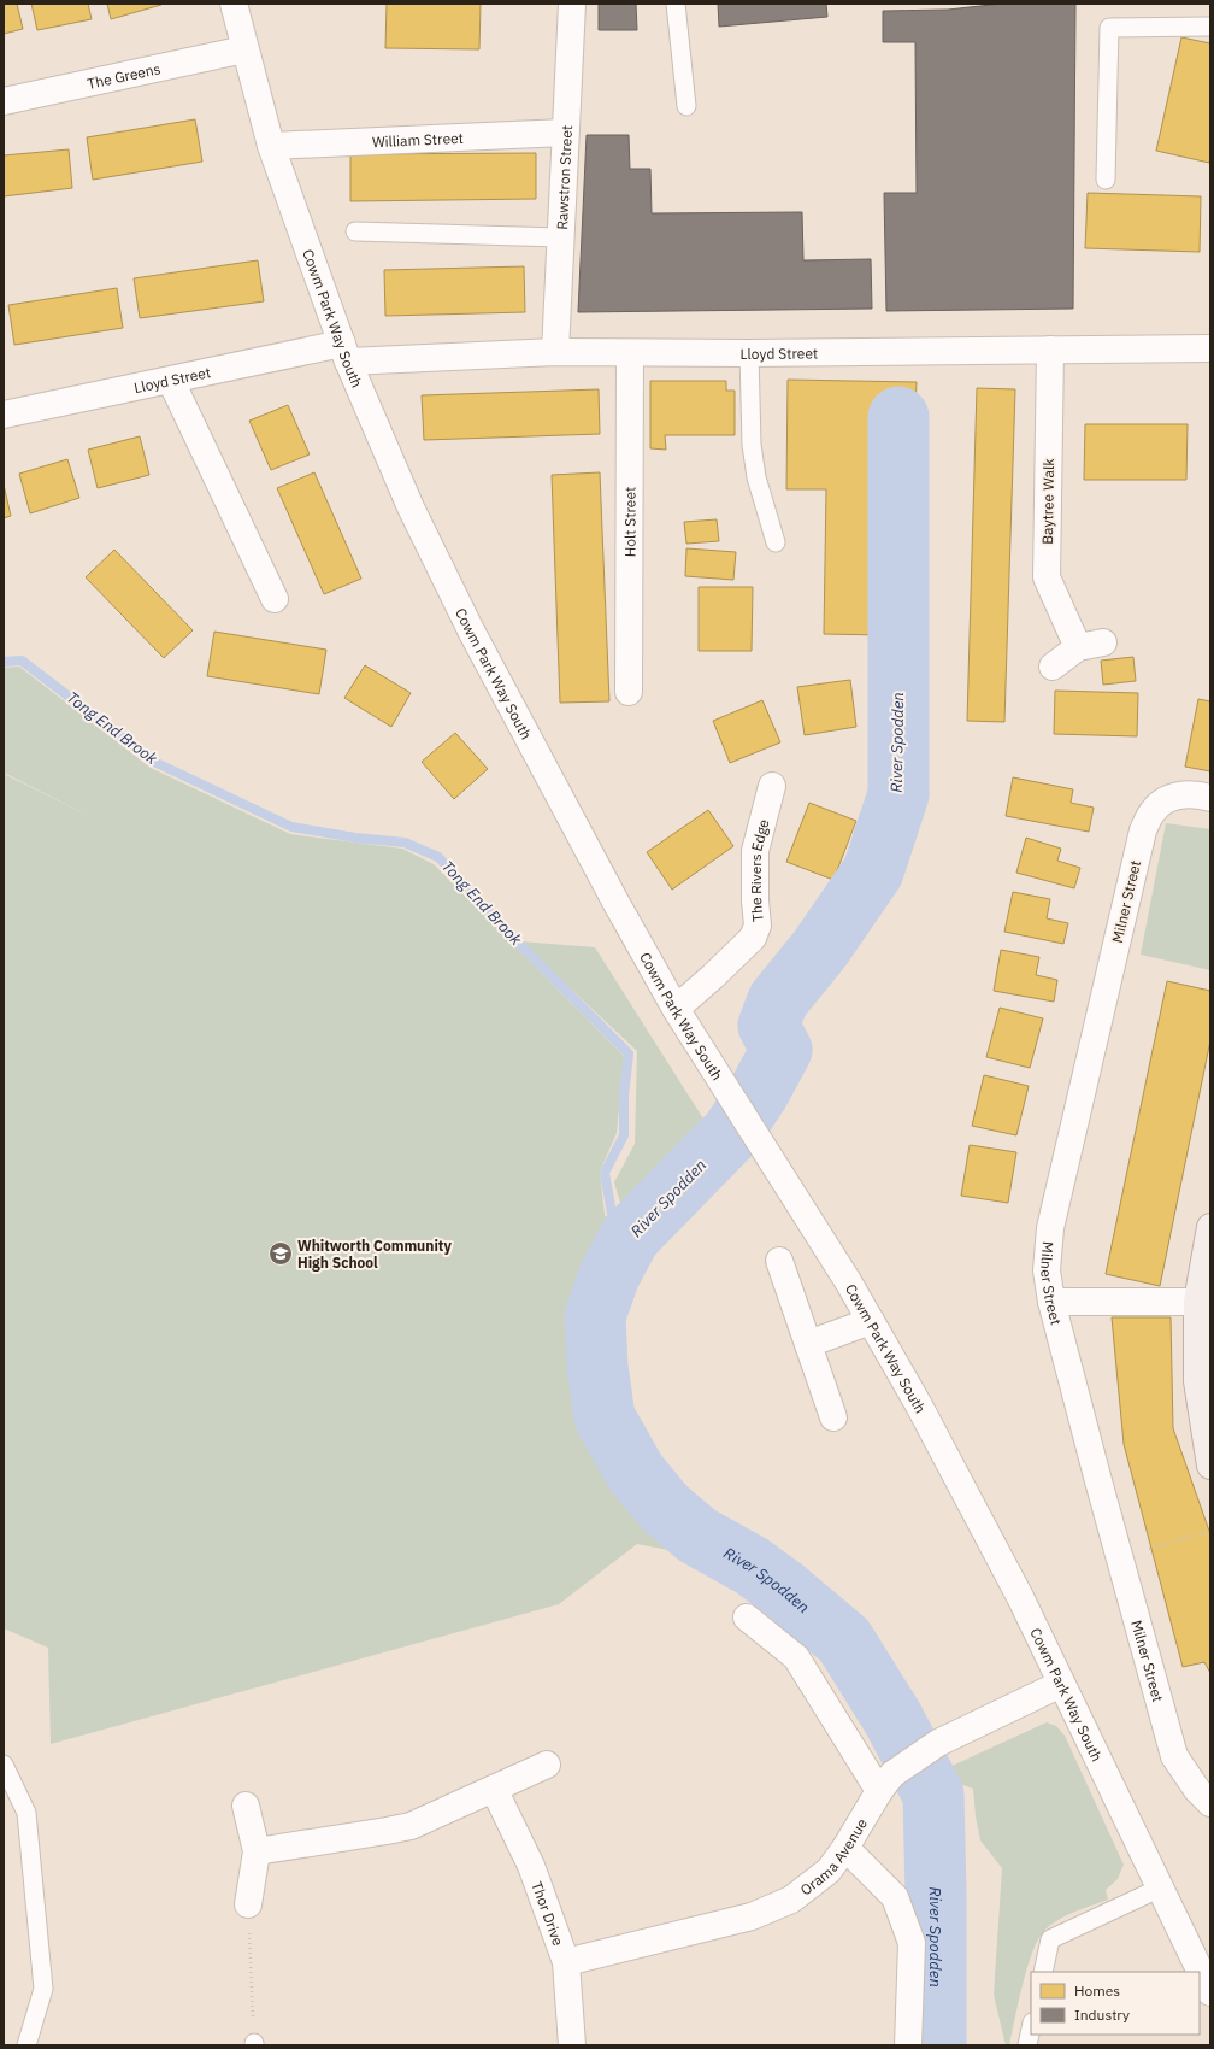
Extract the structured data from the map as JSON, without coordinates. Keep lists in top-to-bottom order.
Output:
{
  "streets": {
    "street": [
      "The Greens",
      "William Street",
      "Rawstron Street",
      "Cowm Park Way South",
      "Lloyd Street",
      "Baytree Walk",
      "Holt Street",
      "The Rivers Edge",
      "Milner Street",
      "Orama Avenue",
      "Thor Drive"
    ]
  },
  "crossings": [
    ["The Greens", "Cowm Park Way South"],
    ["William Street", "Rawstron Street"],
    ["William Street", "Cowm Park Way South"],
    ["Rawstron Street", "Lloyd Street"],
    ["Cowm Park Way South", "Lloyd Street"],
    ["Cowm Park Way South", "The Rivers Edge"],
    ["Cowm Park Way South", "Orama Avenue"],
    ["Lloyd Street", "Baytree Walk"],
    ["Lloyd Street", "Holt Street"],
    ["Orama Avenue", "Thor Drive"]
  ],
  "water": ["Tong End Brook", "River Spodden"],
  "places": {
    "school or university": ["Whitworth Community High School"]
  },
  "legend": ["Homes", "Industry"]
}
